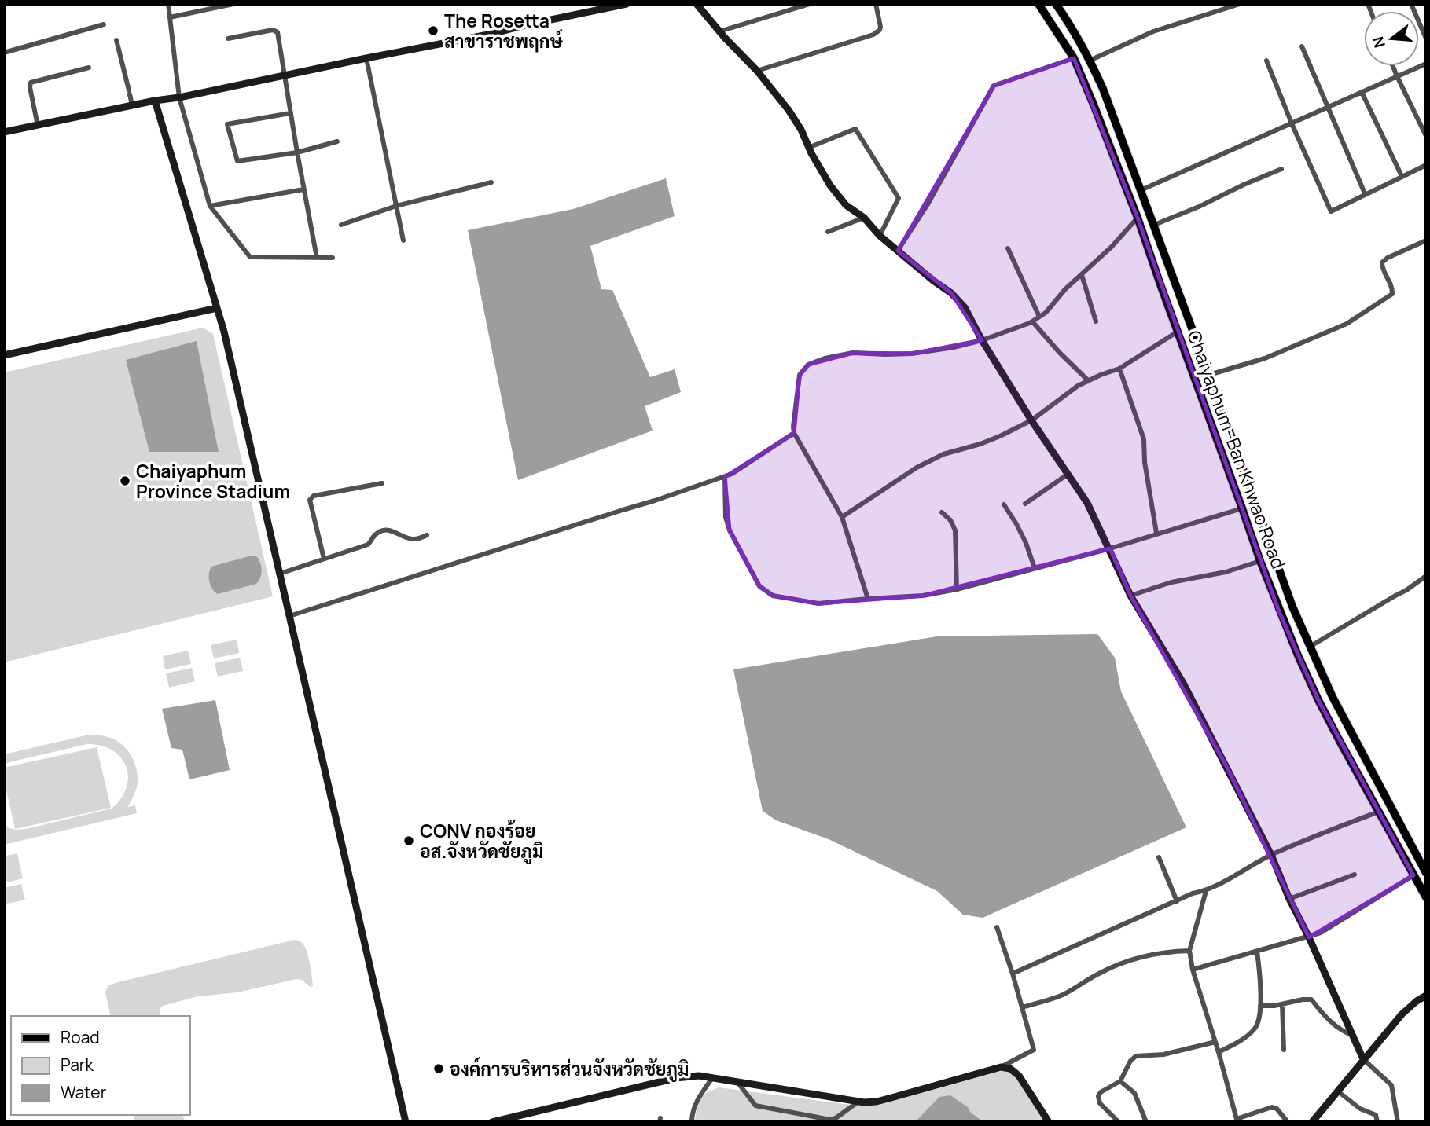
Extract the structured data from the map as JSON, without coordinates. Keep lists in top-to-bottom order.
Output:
{
  "streets": {
    "main road": ["Chaiyaphum–Ban Khwao Road"]
  },
  "places": [
    "The Rosetta สาขาราชพฤกษ์",
    "Chaiyaphum Province Stadium",
    "CONV กองร้อย อส.จังหวัดชัยภูมิ",
    "องค์การบริหารส่วนจังหวัดชัยภูมิ"
  ],
  "legend": ["Road", "Park", "Water"],
  "north": "left"
}
